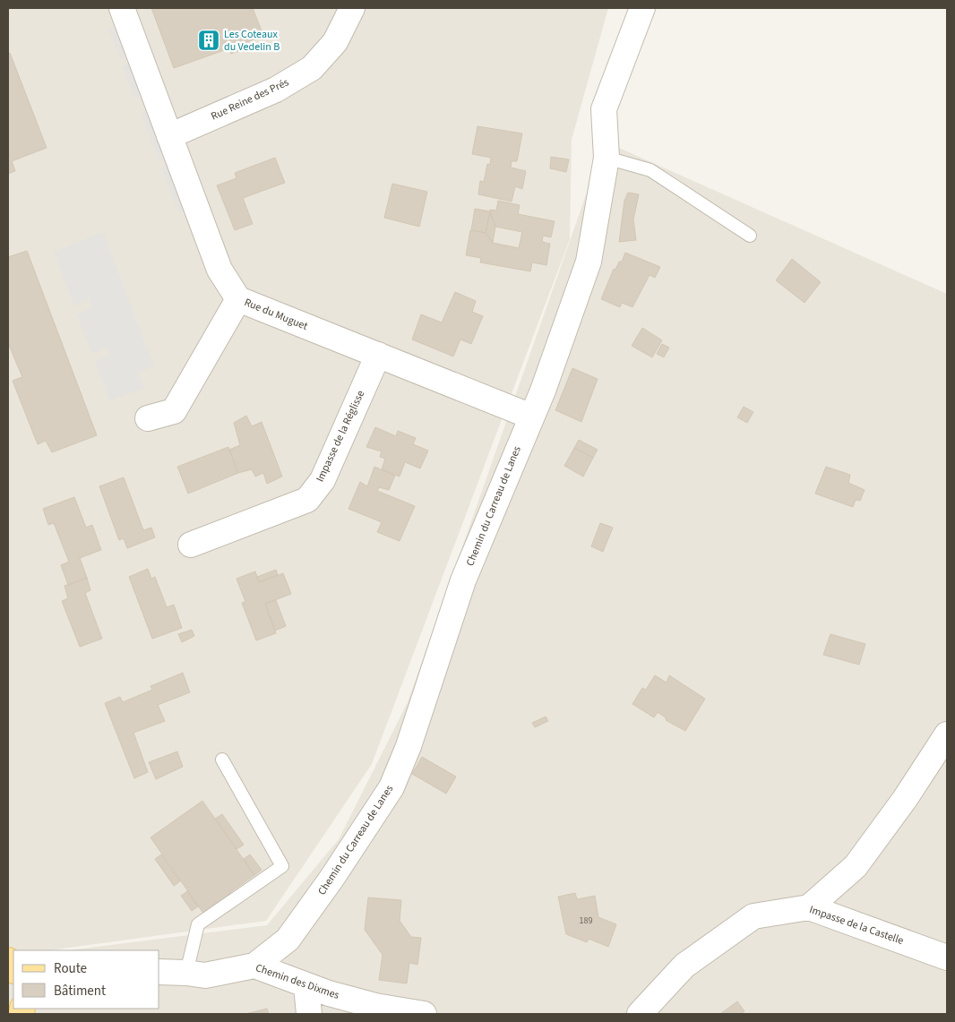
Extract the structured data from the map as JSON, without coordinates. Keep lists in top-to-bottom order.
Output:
{
  "streets": {
    "street": [
      "Rue Reine des Prés",
      "Rue du Muguet",
      "Impasse de la Réglisse",
      "Chemin du Carreau de Lanes",
      "Impasse de la Castelle",
      "Chemin des Dixmes"
    ]
  },
  "crossings": [
    ["Rue Reine des Prés", "Rue du Muguet"],
    ["Rue du Muguet", "Impasse de la Réglisse"],
    ["Rue du Muguet", "Chemin du Carreau de Lanes"],
    ["Chemin du Carreau de Lanes", "Chemin des Dixmes"]
  ],
  "places": {
    "building": ["Les Coteaux du Vedelin B"]
  },
  "house_numbers": ["189"],
  "legend": ["Route", "Bâtiment"]
}
